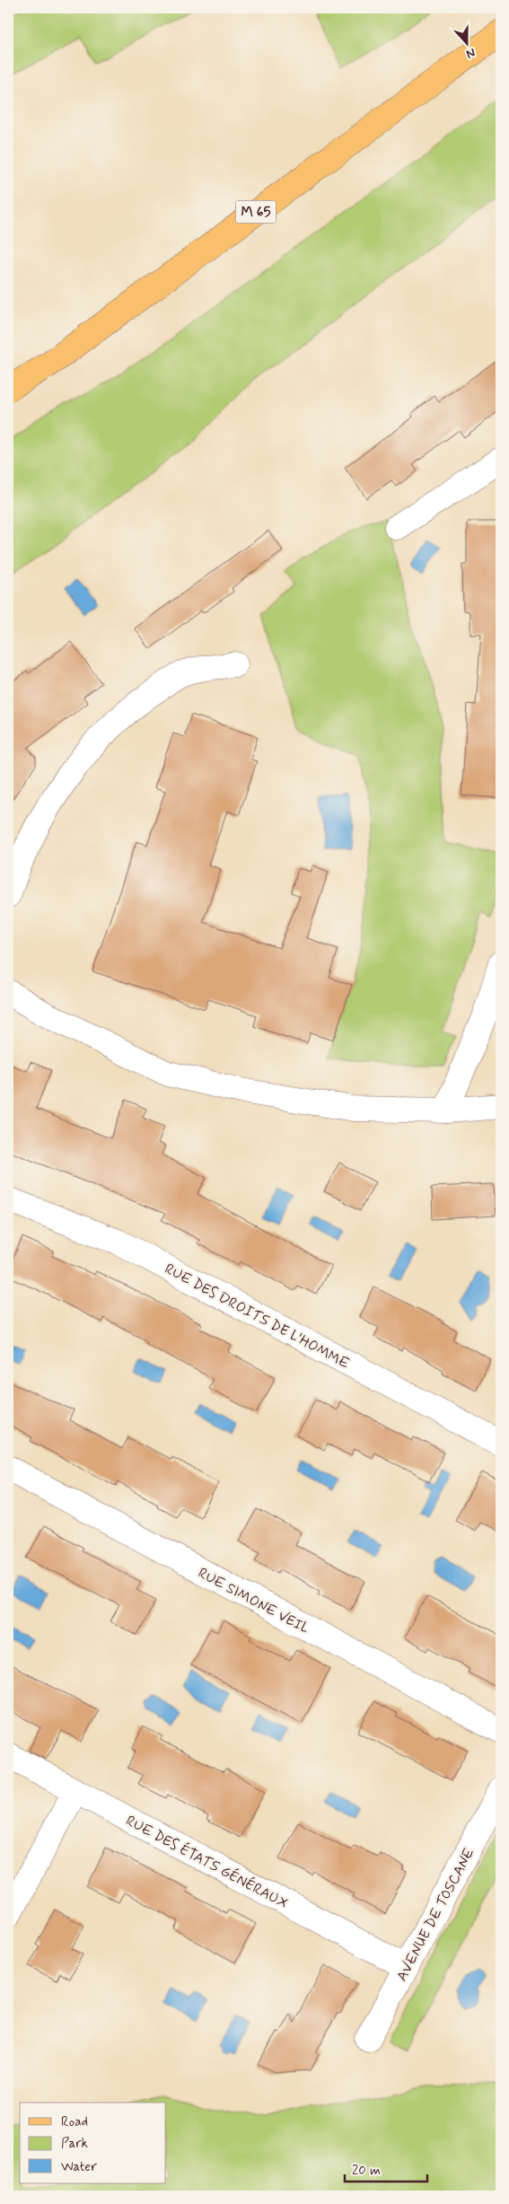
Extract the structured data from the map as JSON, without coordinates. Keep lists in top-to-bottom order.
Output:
{
  "streets": {
    "main road": ["M 65"],
    "street": [
      "RUE DES DROITS DE L'HOMME",
      "RUE SIMONE VEIL",
      "RUE DES ÉTATS GÉNÉRAUX",
      "AVENUE DE TOSCANE"
    ]
  },
  "crossings": [
    ["RUE DES ÉTATS GÉNÉRAUX", "AVENUE DE TOSCANE"]
  ],
  "legend": ["Road", "Park", "Water"],
  "scale_bar": "20 m",
  "north": "bottom"
}
